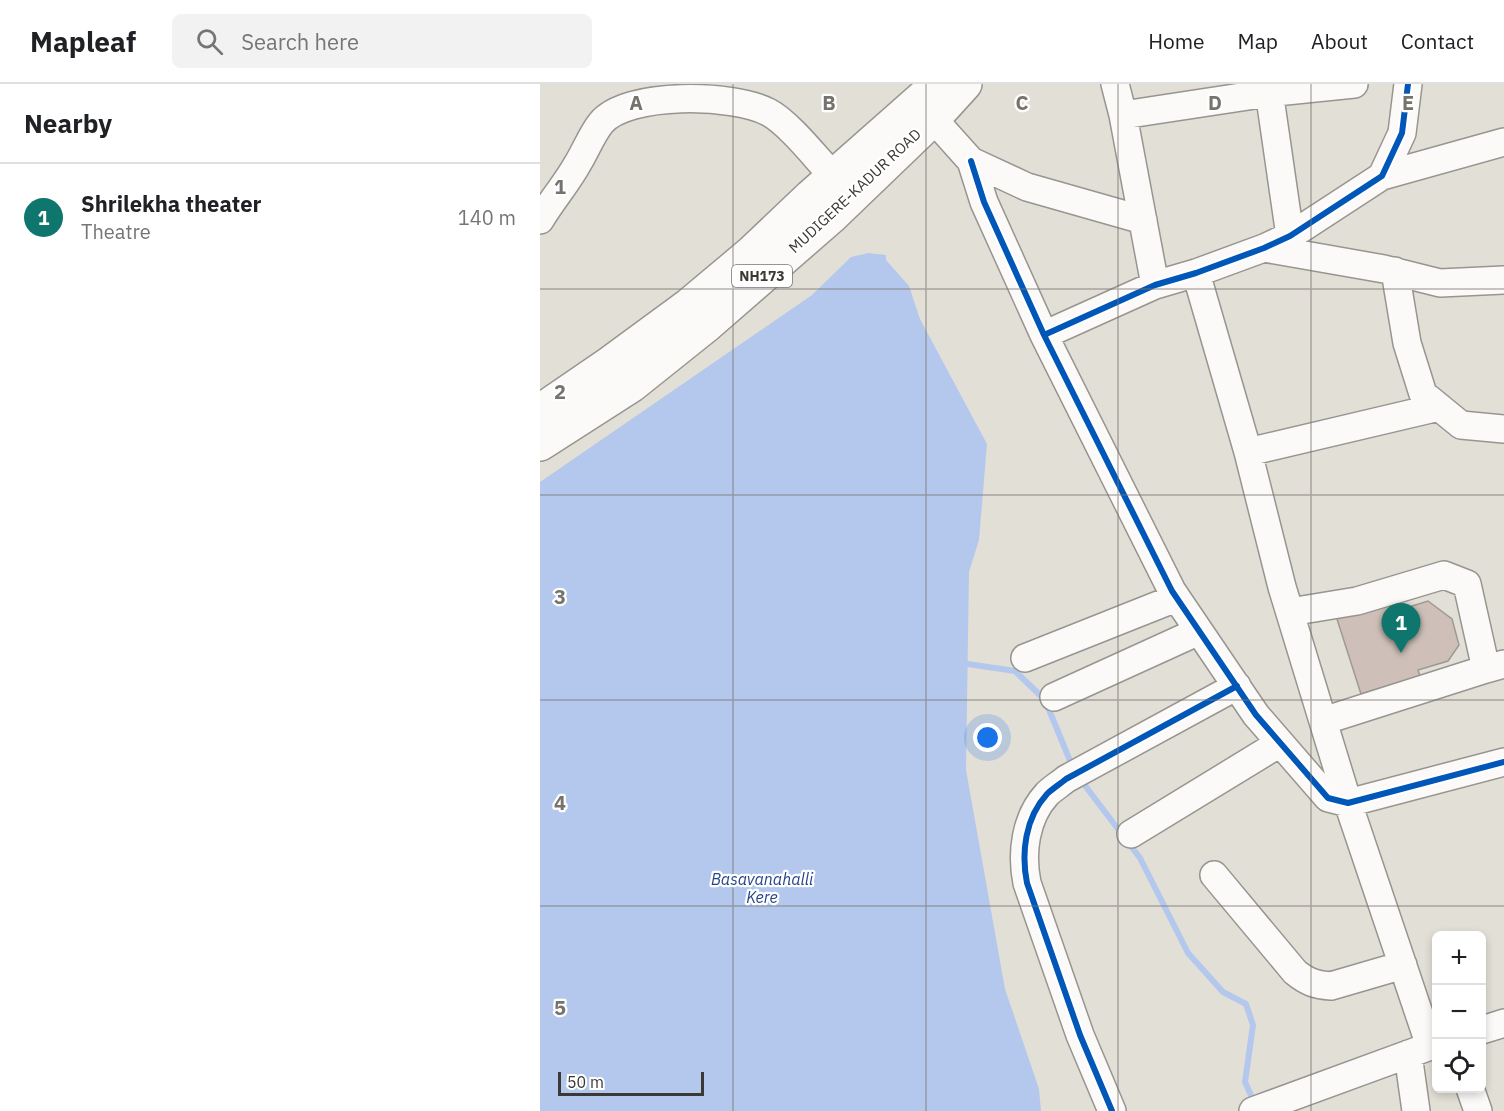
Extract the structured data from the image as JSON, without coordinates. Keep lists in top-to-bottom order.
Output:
{
  "streets": {
    "highway": ["MUDIGERE-KADUR ROAD", "NH173"]
  },
  "water": ["Basavanahalli Kere"],
  "scale_bar": "50 m",
  "page": {
    "header": "Mapleaf",
    "search": "Search here",
    "nav": [
      "Home",
      "Map",
      "About",
      "Contact"
    ],
    "heading": "Nearby",
    "list": [
      {
        "mark": "1",
        "name": "Shrilekha theater",
        "note": "Theatre",
        "value": "140 m"
      }
    ],
    "pins": "1",
    "map_buttons": ["+", "−"],
    "scale": "50 m"
  },
  "grid": {
    "columns": [
      "A",
      "B",
      "C",
      "D",
      "E"
    ],
    "rows": [
      "1",
      "2",
      "3",
      "4",
      "5"
    ]
  }
}
